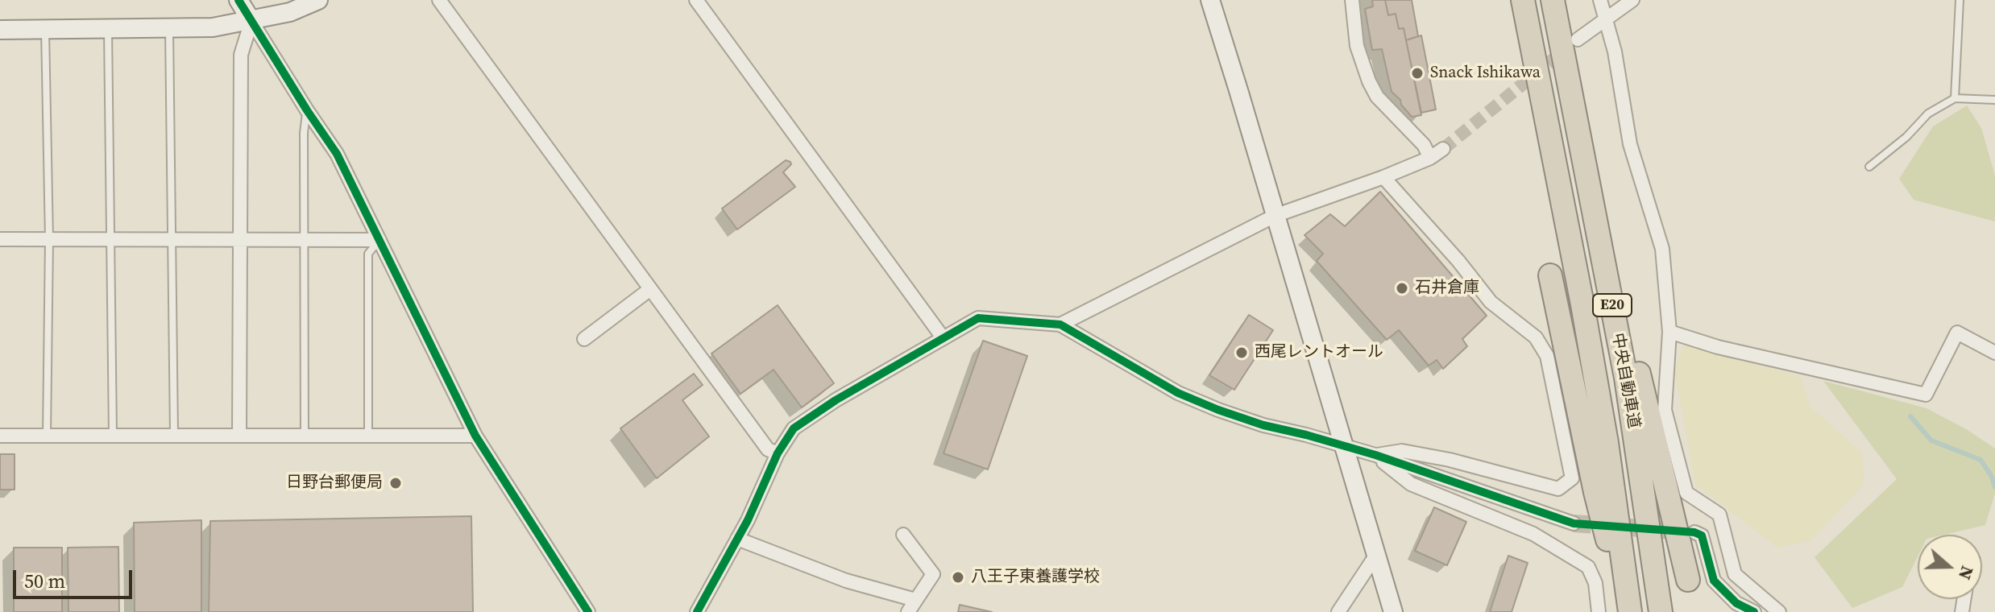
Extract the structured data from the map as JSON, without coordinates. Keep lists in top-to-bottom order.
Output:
{
  "streets": {
    "highway": ["E20", "中央自動車道"]
  },
  "places": [
    "Snack Ishikawa",
    "石井倉庫",
    "西尾レントオール",
    "日野台郵便局",
    "八王子東養護学校"
  ],
  "scale_bar": "50 m",
  "north": "right"
}
